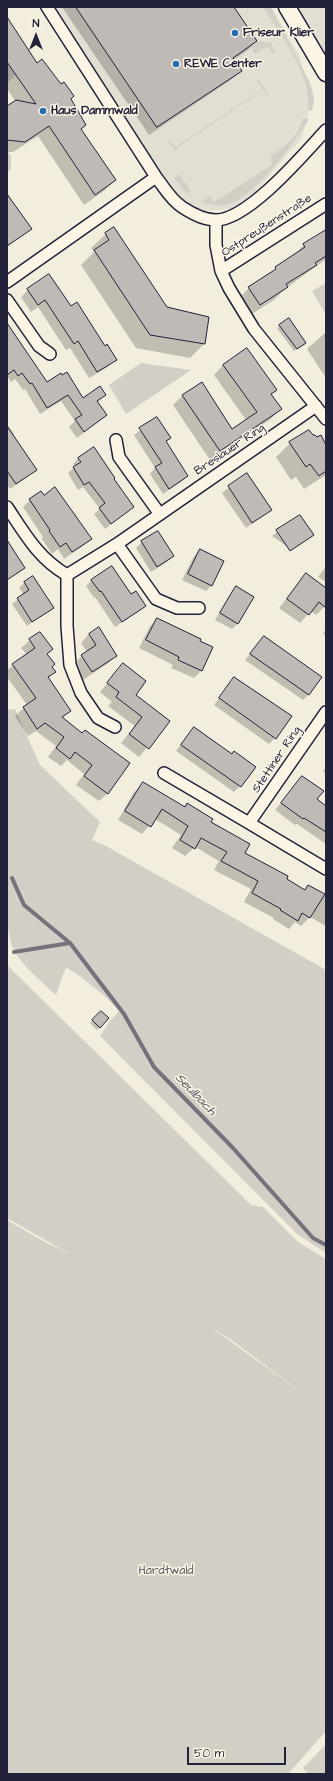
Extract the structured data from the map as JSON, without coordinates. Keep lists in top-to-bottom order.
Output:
{
  "streets": {
    "street": ["Ostpreußenstraße", "Breslauer Ring", "Stettiner Ring"]
  },
  "crossings": [
    ["Ostpreußenstraße", "Breslauer Ring"]
  ],
  "water": ["Seulbach"],
  "parks": ["Hardtwald"],
  "places": ["Friseur Klier", "REWE Center", "Haus Dammwald"],
  "scale_bar": "50 m",
  "north": "top"
}
